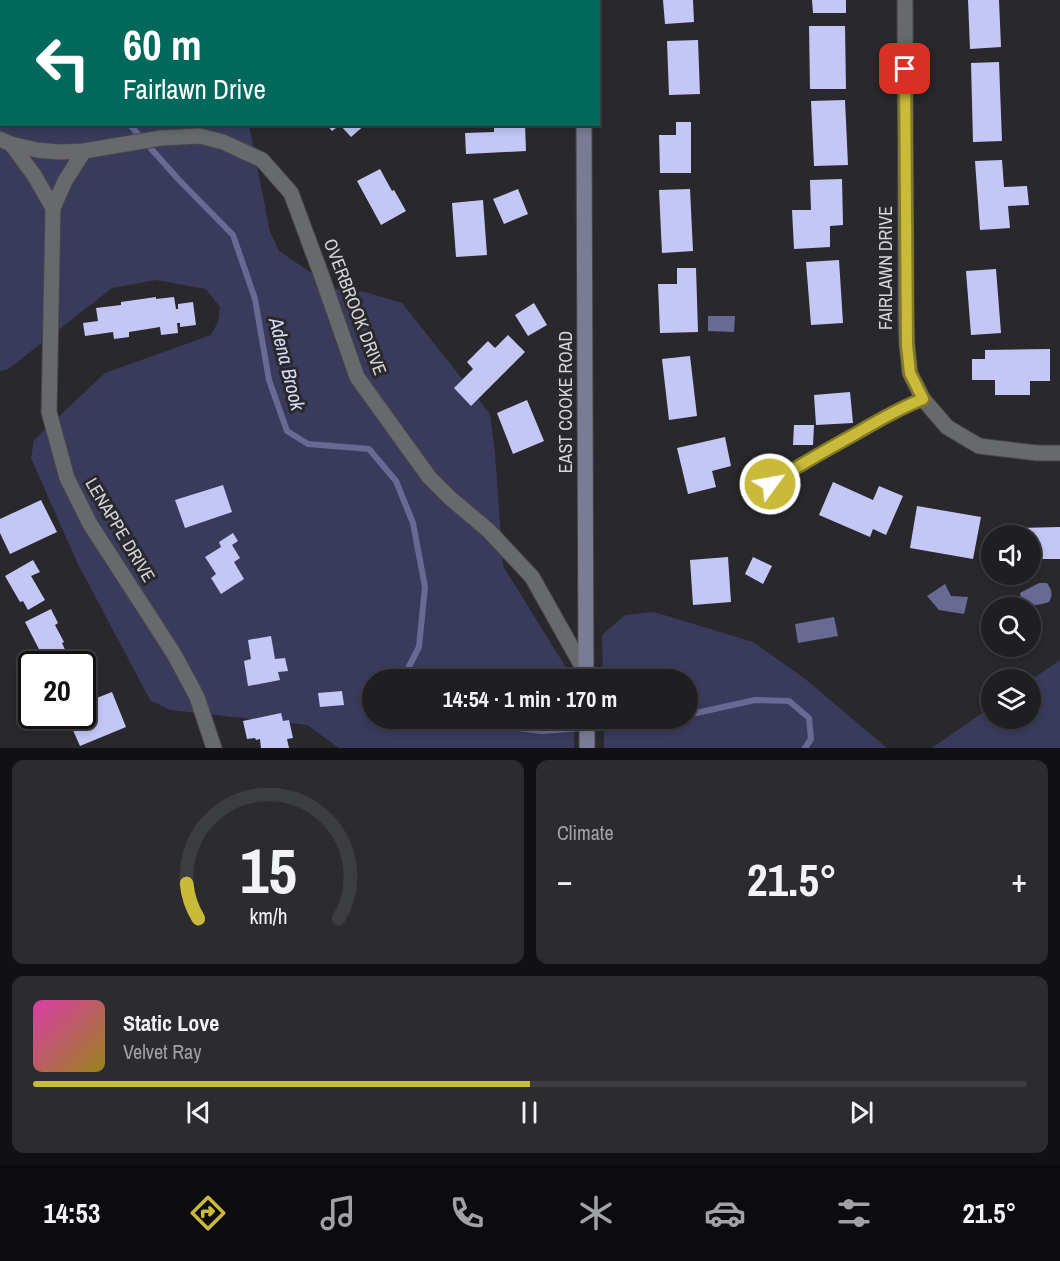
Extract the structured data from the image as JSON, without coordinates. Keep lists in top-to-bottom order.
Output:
{
  "streets": {
    "main road": ["EAST COOKE ROAD"],
    "street": ["FAIRLAWN DRIVE", "OVERBROOK DRIVE", "LENAPPE DRIVE"]
  },
  "crossings": [
    ["OVERBROOK DRIVE", "LENAPPE DRIVE"]
  ],
  "water": ["Adena Brook"],
  "page": {
    "turn": ["60 m", "Fairlawn Drive"],
    "limit": "20",
    "trip": "14:54 · 1 min · 170 m",
    "tile": "Climate",
    "heat": ["−", "21.5°", "+"],
    "song": ["Static Love", "Velvet Ray"],
    "tabs": ["14:53", "21.5°"],
    "gauge": ["15", "km/h"]
  }
}
